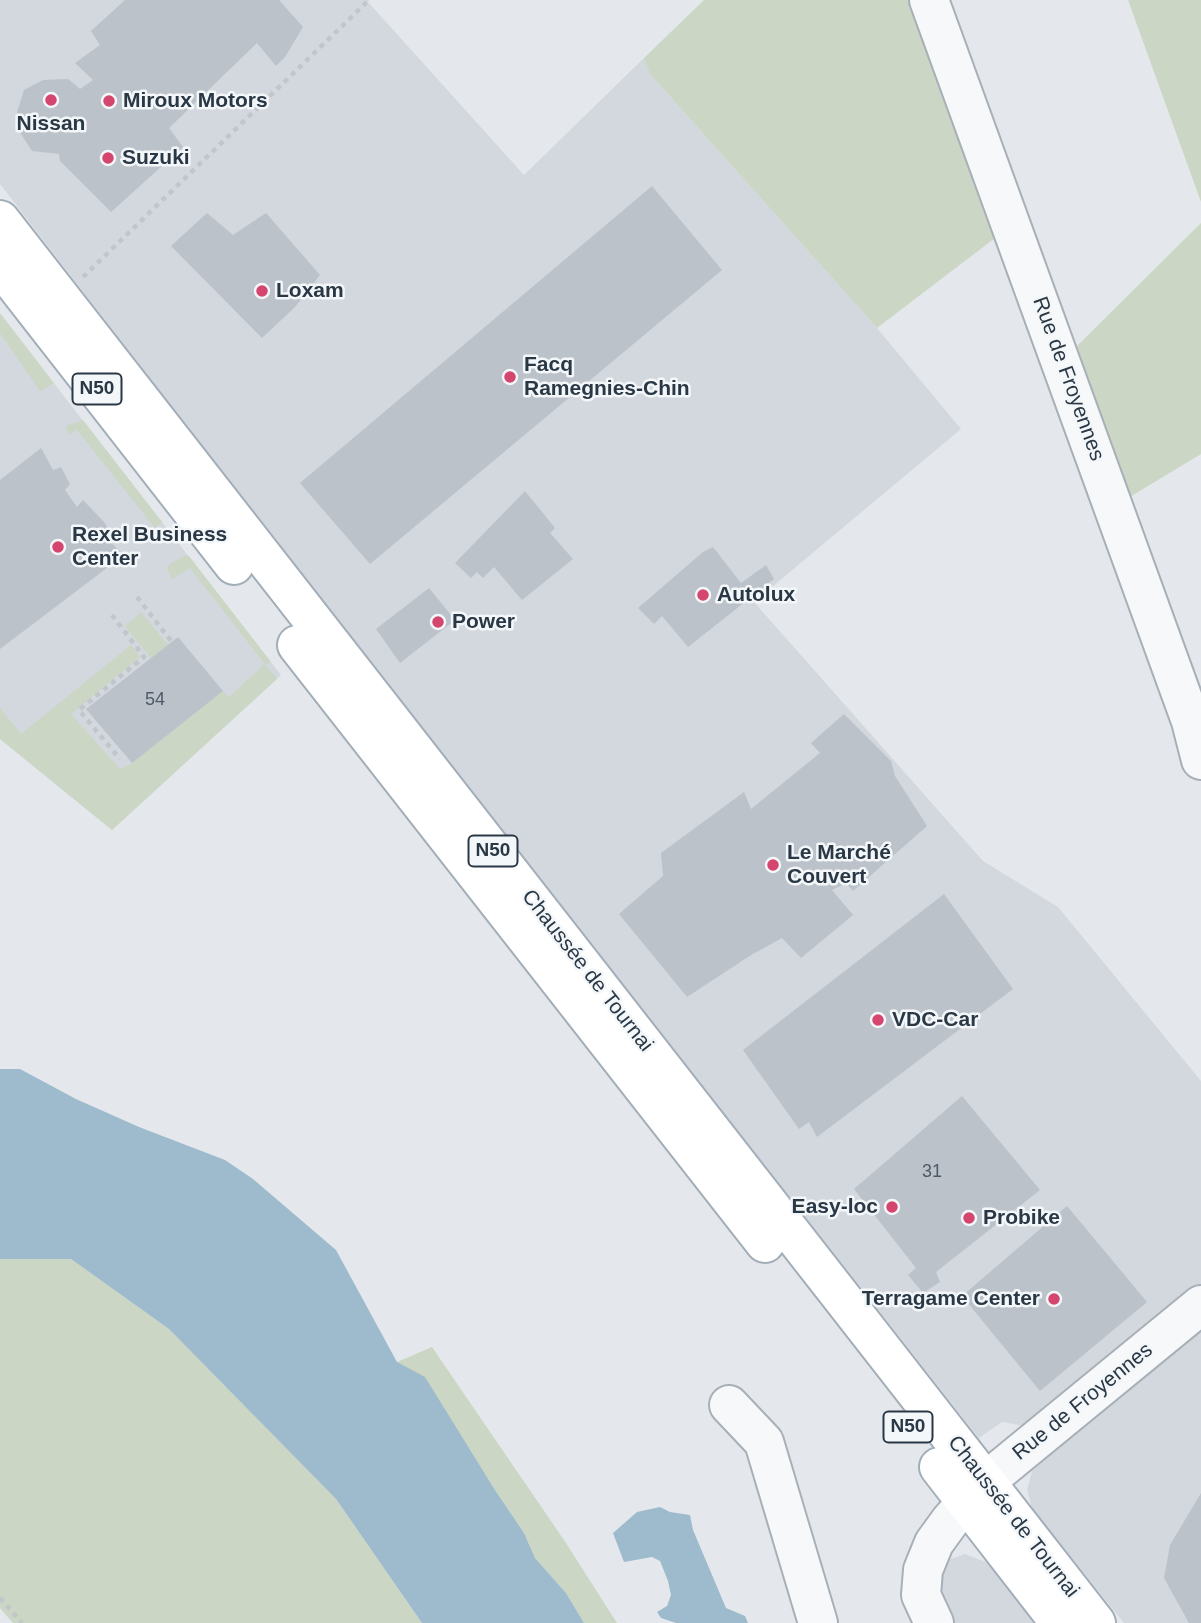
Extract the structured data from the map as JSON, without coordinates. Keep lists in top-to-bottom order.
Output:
{
  "streets": {
    "main road": ["N50", "Chaussée de Tournai"],
    "street": ["Rue de Froyennes"]
  },
  "crossings": [
    ["Rue de Froyennes", "Chaussée de Tournai"]
  ],
  "places": [
    "Nissan",
    "Miroux Motors",
    "Suzuki",
    "Loxam",
    "Facq Ramegnies-Chin",
    "Rexel Business Center",
    "Autolux",
    "Power",
    "Le Marché Couvert",
    "VDC-Car",
    "Easy-loc",
    "Probike",
    "Terragame Center"
  ],
  "house_numbers": ["54", "31"]
}
